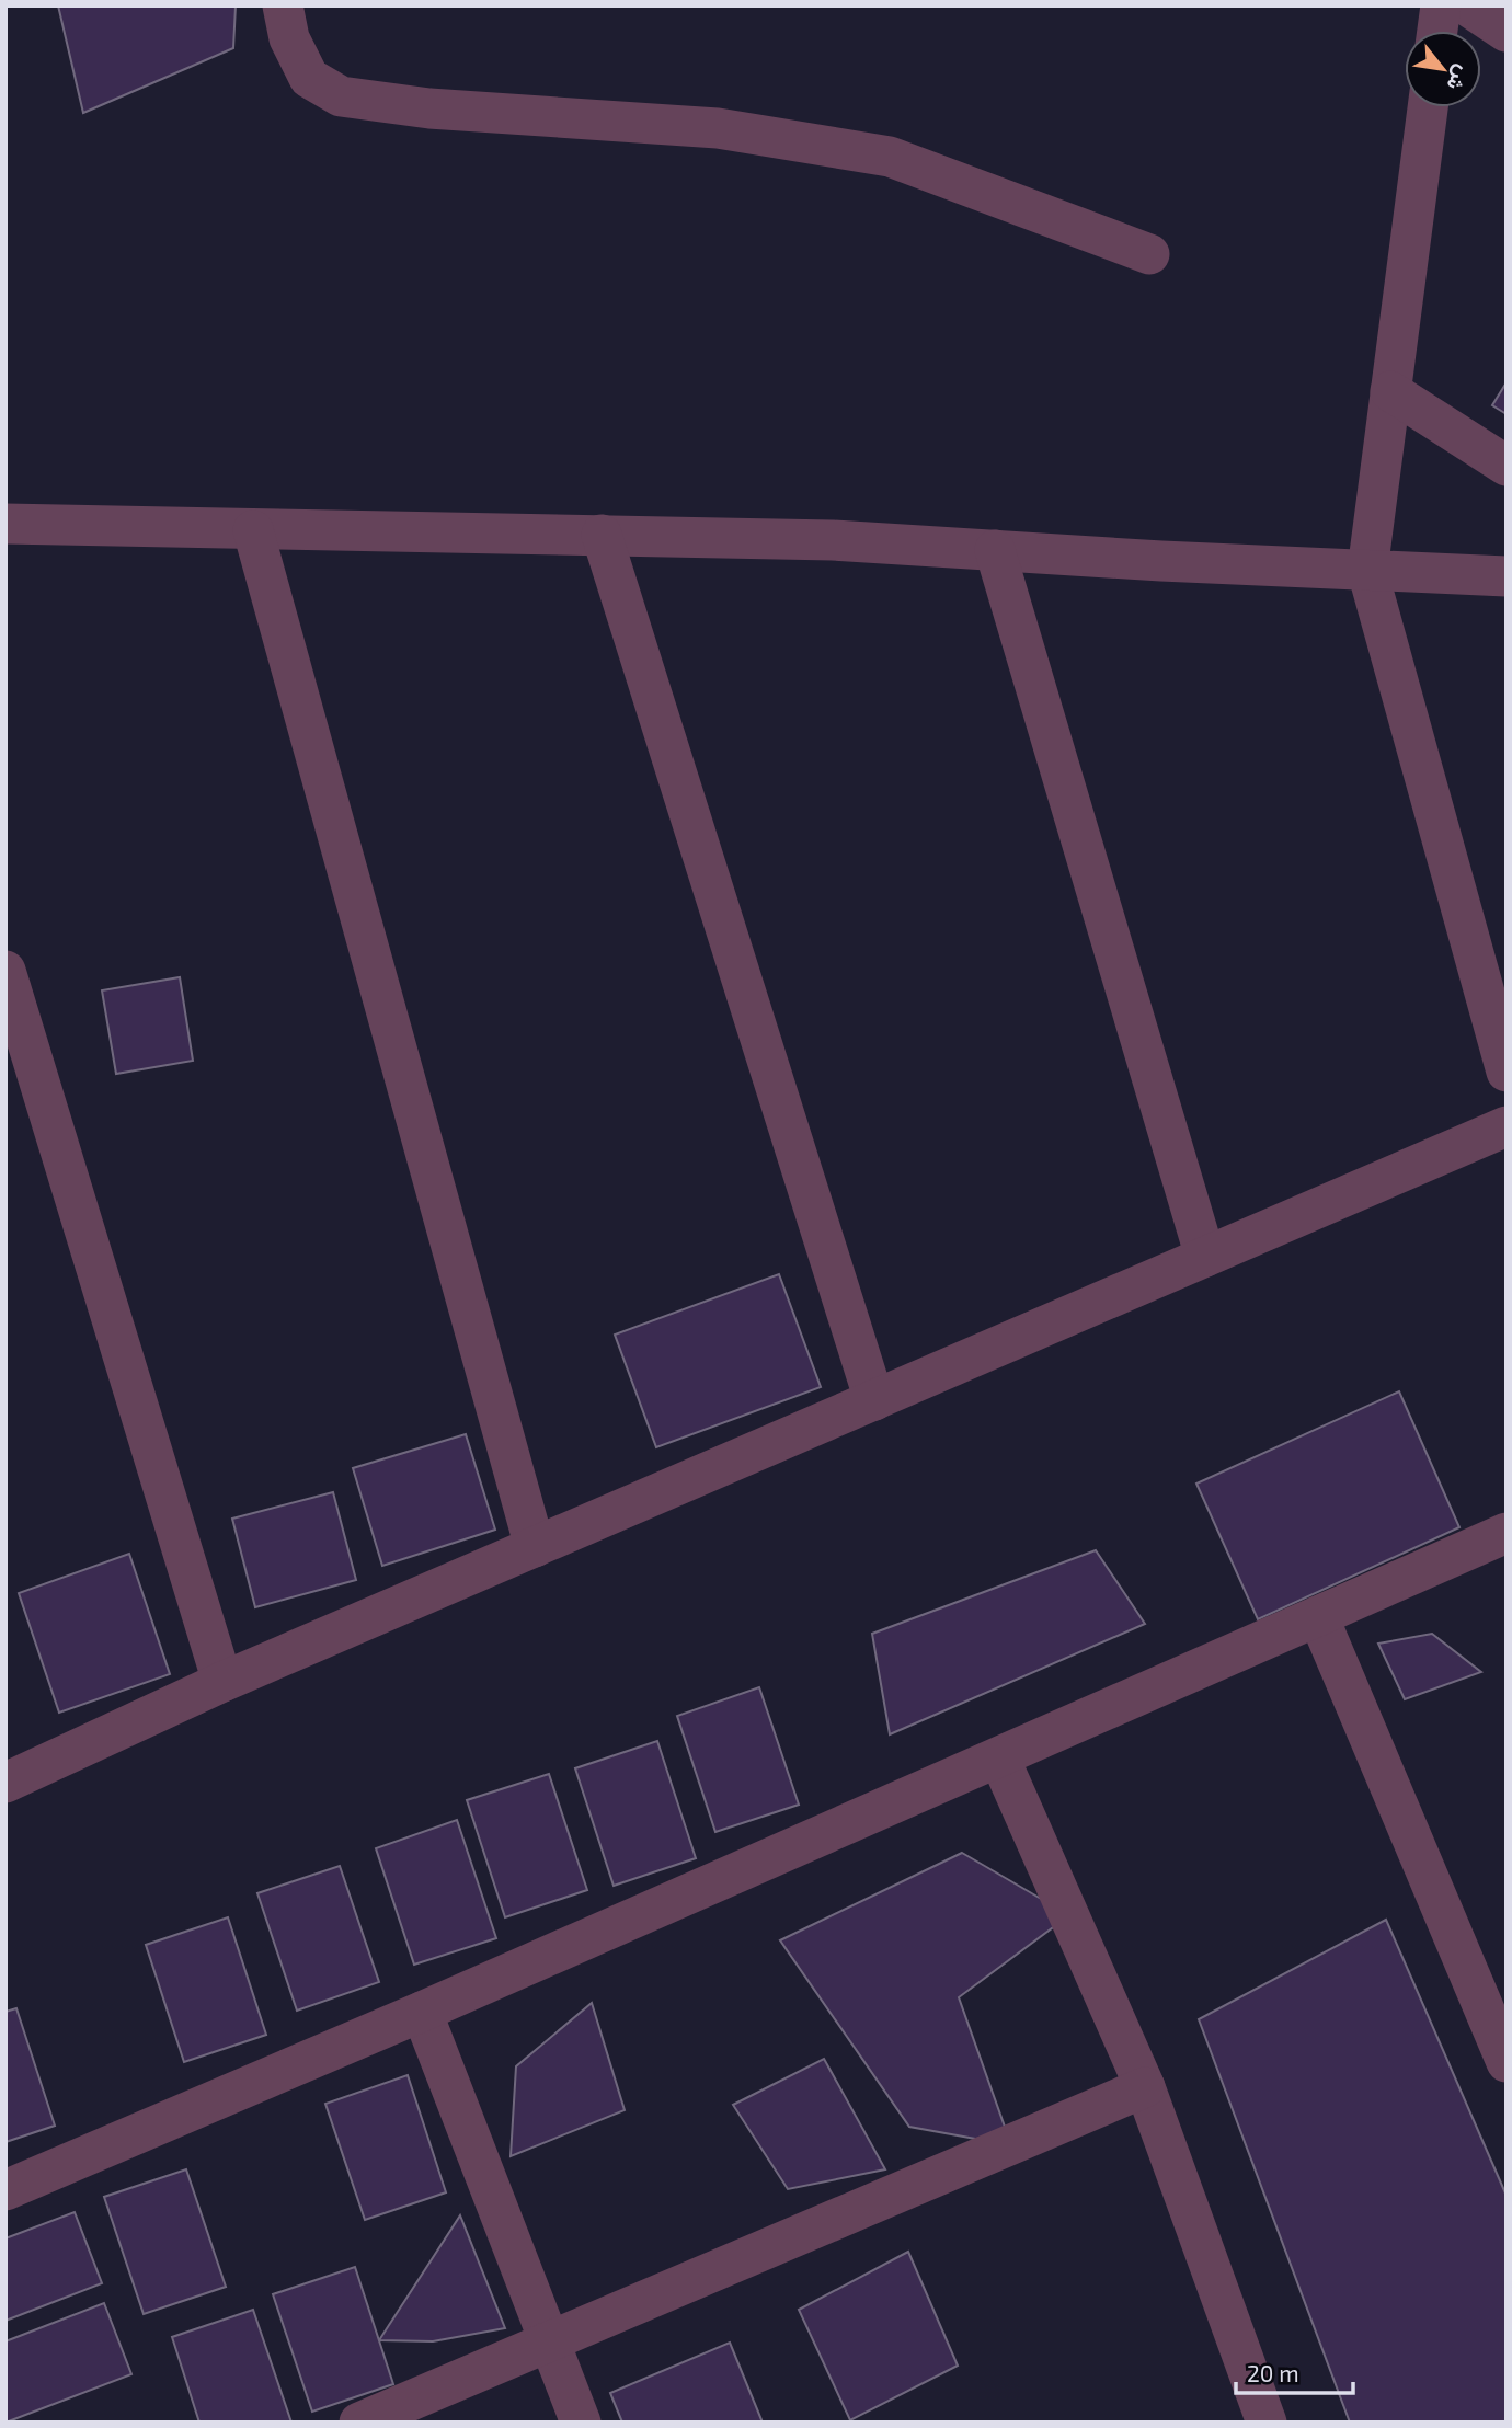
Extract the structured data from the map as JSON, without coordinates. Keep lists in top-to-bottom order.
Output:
{
  "scale_bar": "20 m",
  "north": "bottom right"
}
